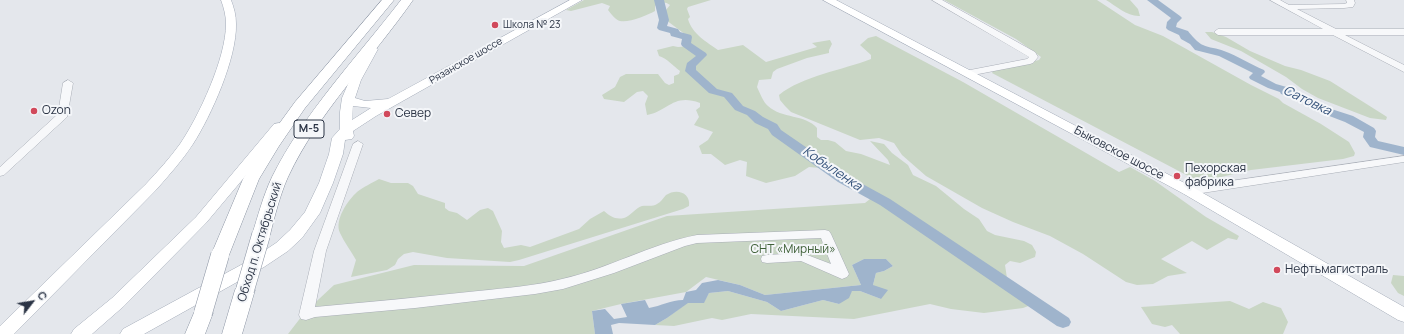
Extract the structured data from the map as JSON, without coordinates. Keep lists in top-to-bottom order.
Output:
{
  "streets": {
    "highway": ["М-5", "Обход п. Октябрьский"],
    "main road": ["Рязанское шоссе", "Быковское шоссе"]
  },
  "crossings": [
    ["Рязанское шоссе", "М-5"],
    ["М-5", "Обход п. Октябрьский"]
  ],
  "water": ["Сатовка", "Кобыленка"],
  "parks": ["СНТ «Мирный»"],
  "places": [
    "Школа № 23",
    "Ozon",
    "Север",
    "Пехорская фабрика",
    "Нефтьмагистраль"
  ],
  "north": "top right"
}
